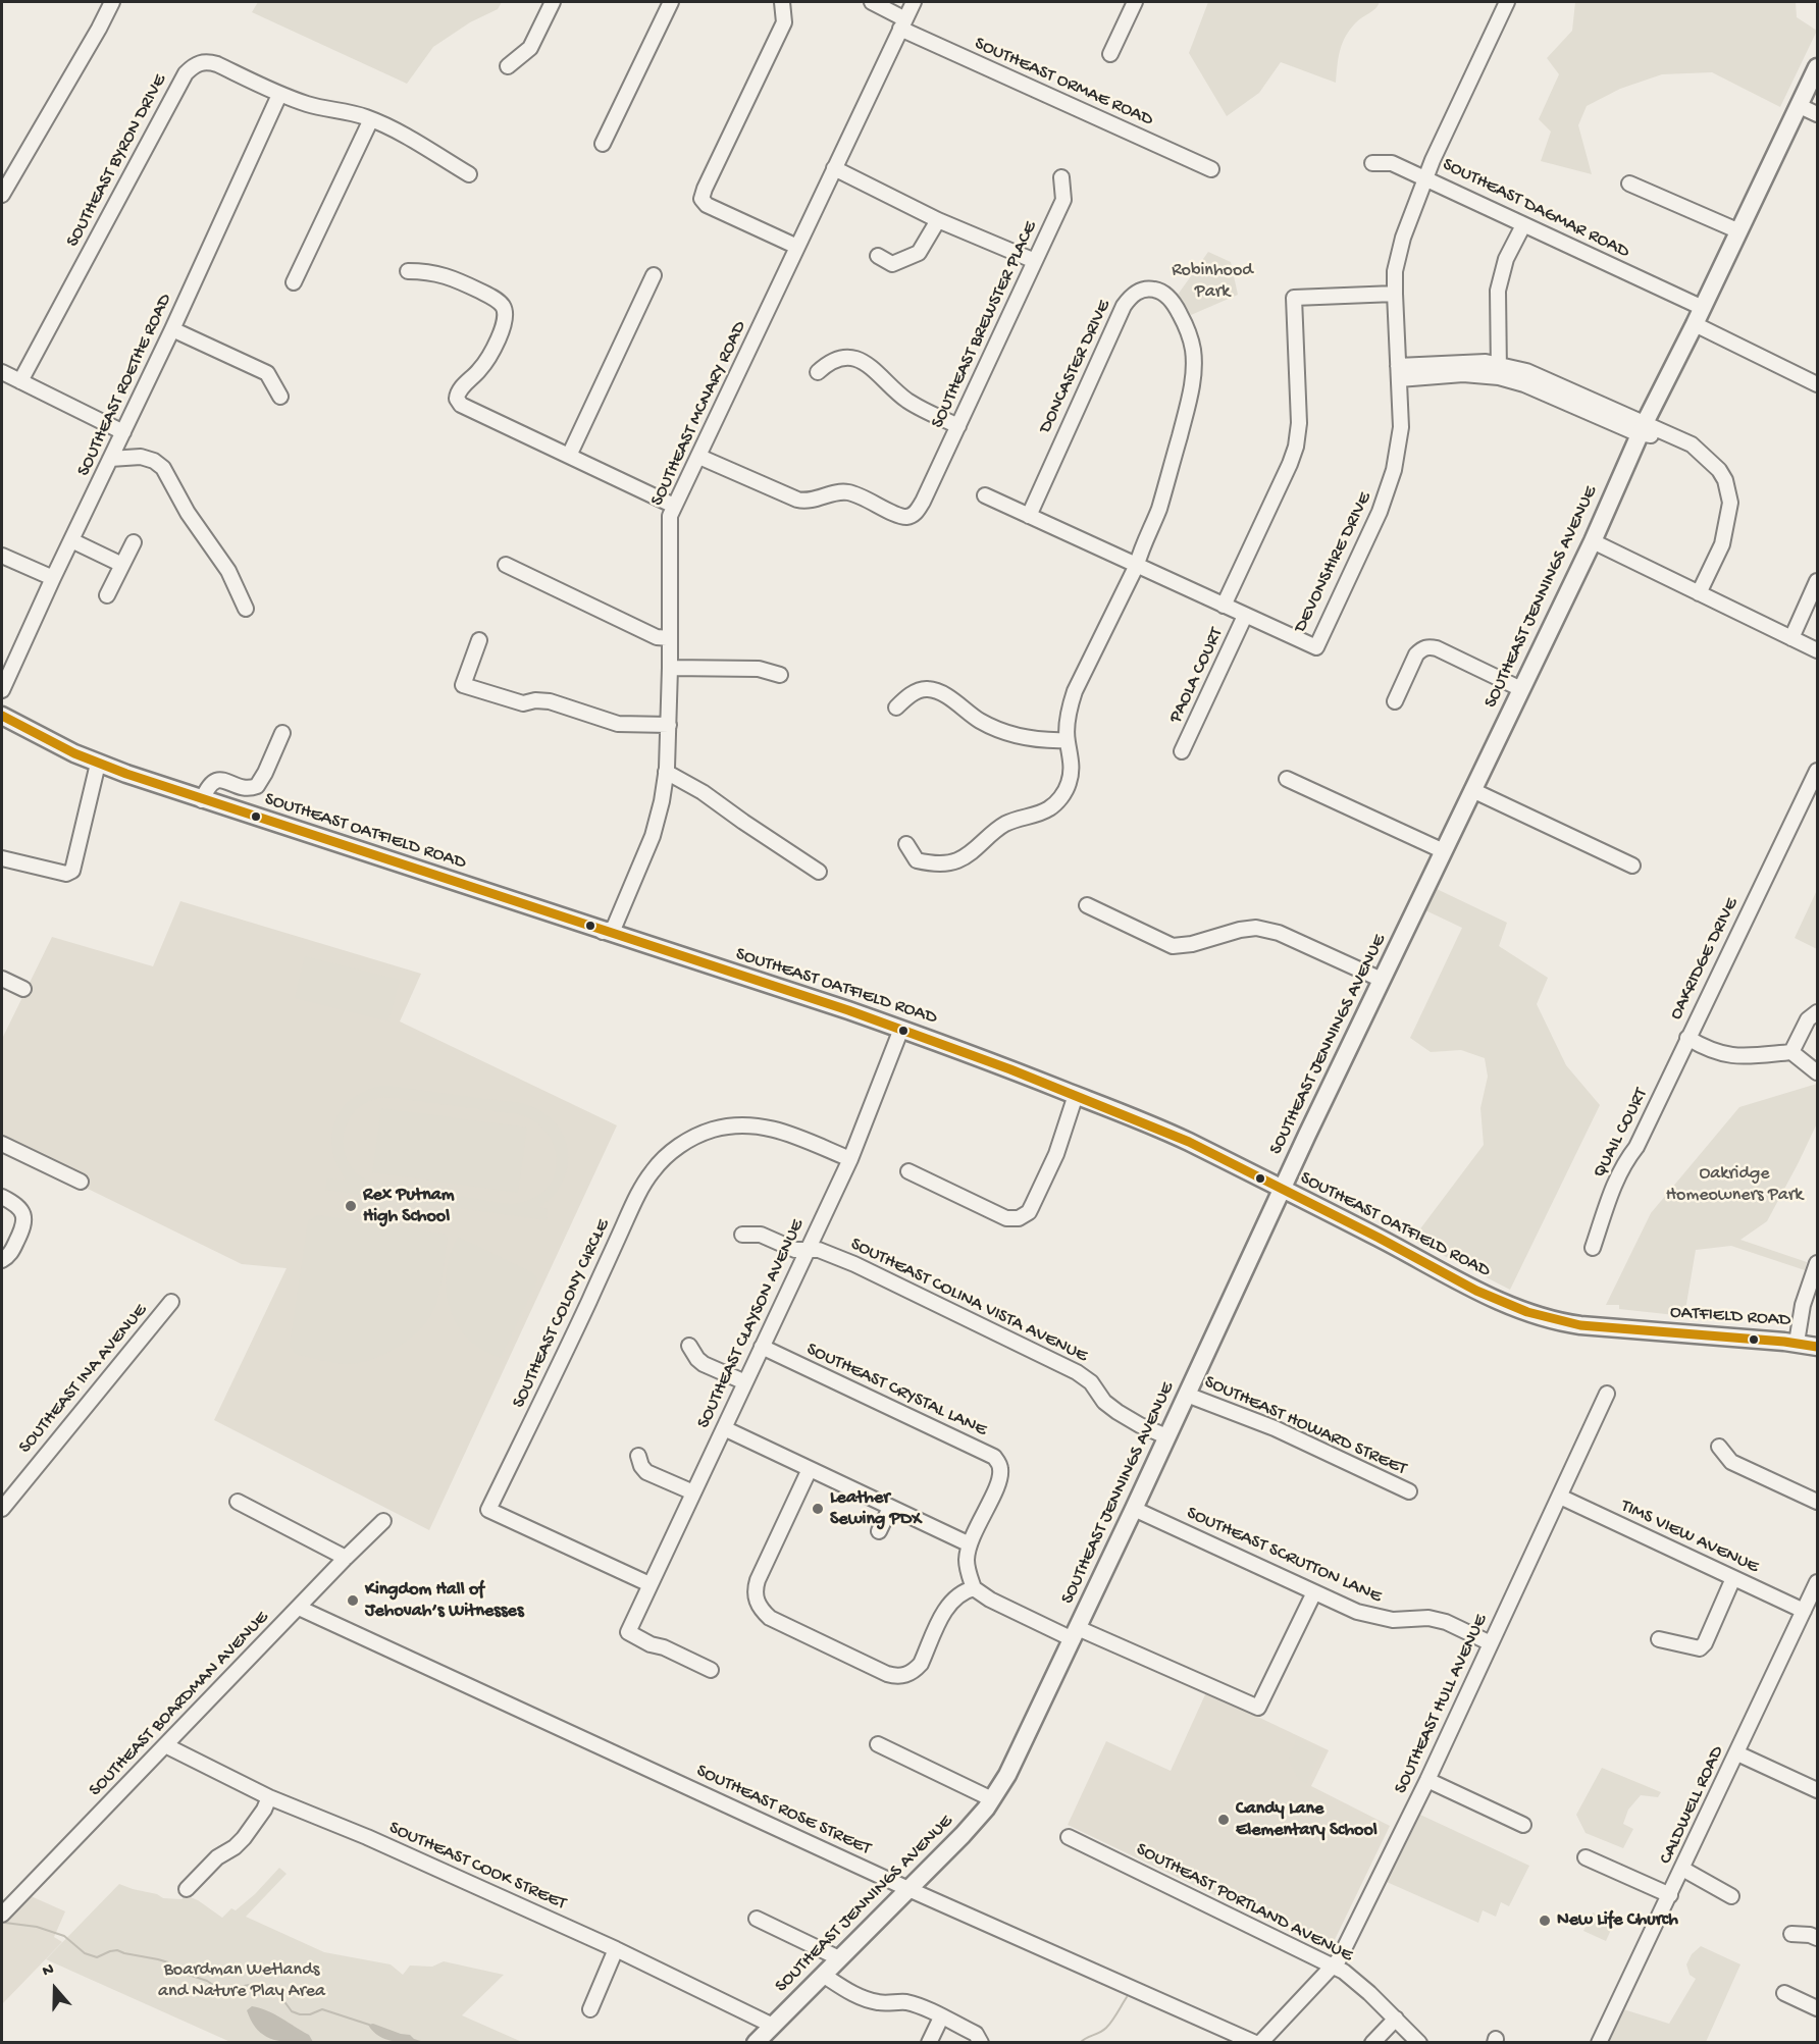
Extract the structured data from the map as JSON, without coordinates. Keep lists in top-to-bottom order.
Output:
{
  "streets": {
    "main road": ["SOUTHEAST JENNINGS AVENUE", "SOUTHEAST OATFIELD ROAD", "OATFIELD ROAD"],
    "street": [
      "SOUTHEAST ORMAE ROAD",
      "SOUTHEAST BYRON DRIVE",
      "SOUTHEAST DAGMAR ROAD",
      "SOUTHEAST BREWSTER PLACE",
      "DONCASTER DRIVE",
      "SOUTHEAST ROETHE ROAD",
      "SOUTHEAST MCNARY ROAD",
      "DEVONSHIRE DRIVE",
      "PAOLA COURT",
      "OAKRIDGE DRIVE",
      "QUAIL COURT",
      "SOUTHEAST COLINA VISTA AVENUE",
      "SOUTHEAST COLONY CIRCLE",
      "SOUTHEAST CLAYSON AVENUE",
      "SOUTHEAST INA AVENUE",
      "SOUTHEAST CRYSTAL LANE",
      "SOUTHEAST HOWARD STREET",
      "TIMS VIEW AVENUE",
      "SOUTHEAST SCRUTTON LANE",
      "SOUTHEAST BOARDMAN AVENUE",
      "SOUTHEAST HULL AVENUE",
      "CALDWELL ROAD",
      "SOUTHEAST ROSE STREET",
      "SOUTHEAST COOK STREET",
      "SOUTHEAST PORTLAND AVENUE"
    ]
  },
  "crossings": [
    ["SOUTHEAST ORMAE ROAD", "SOUTHEAST MCNARY ROAD"],
    ["SOUTHEAST BYRON DRIVE", "SOUTHEAST ROETHE ROAD"],
    ["SOUTHEAST DAGMAR ROAD", "DEVONSHIRE DRIVE"],
    ["SOUTHEAST DAGMAR ROAD", "SOUTHEAST JENNINGS AVENUE"],
    ["SOUTHEAST BREWSTER PLACE", "SOUTHEAST MCNARY ROAD"],
    ["DONCASTER DRIVE", "DEVONSHIRE DRIVE"],
    ["SOUTHEAST MCNARY ROAD", "SOUTHEAST OATFIELD ROAD"],
    ["DEVONSHIRE DRIVE", "PAOLA COURT"],
    ["SOUTHEAST JENNINGS AVENUE", "SOUTHEAST OATFIELD ROAD"],
    ["SOUTHEAST JENNINGS AVENUE", "SOUTHEAST COLINA VISTA AVENUE"],
    ["SOUTHEAST JENNINGS AVENUE", "SOUTHEAST HOWARD STREET"],
    ["SOUTHEAST JENNINGS AVENUE", "SOUTHEAST SCRUTTON LANE"],
    ["SOUTHEAST JENNINGS AVENUE", "SOUTHEAST ROSE STREET"],
    ["SOUTHEAST JENNINGS AVENUE", "SOUTHEAST COOK STREET"],
    ["SOUTHEAST OATFIELD ROAD", "OATFIELD ROAD"],
    ["SOUTHEAST OATFIELD ROAD", "SOUTHEAST CLAYSON AVENUE"],
    ["OAKRIDGE DRIVE", "QUAIL COURT"],
    ["SOUTHEAST COLINA VISTA AVENUE", "SOUTHEAST CLAYSON AVENUE"],
    ["SOUTHEAST COLONY CIRCLE", "SOUTHEAST CLAYSON AVENUE"],
    ["SOUTHEAST CLAYSON AVENUE", "SOUTHEAST CRYSTAL LANE"],
    ["TIMS VIEW AVENUE", "SOUTHEAST HULL AVENUE"],
    ["TIMS VIEW AVENUE", "CALDWELL ROAD"],
    ["SOUTHEAST SCRUTTON LANE", "SOUTHEAST HULL AVENUE"],
    ["SOUTHEAST BOARDMAN AVENUE", "SOUTHEAST ROSE STREET"],
    ["SOUTHEAST BOARDMAN AVENUE", "SOUTHEAST COOK STREET"],
    ["SOUTHEAST HULL AVENUE", "SOUTHEAST PORTLAND AVENUE"]
  ],
  "parks": ["Robinhood Park", "Oakridge Homeowners Park", "Boardman Wetlands and Nature Play Area"],
  "places": [
    "Rex Putnam High School",
    "Leather Sewing PDX",
    "Kingdom Hall of Jehovah’s Witnesses",
    "Candy Lane Elementary School",
    "New Life Church"
  ],
  "north": "top"
}
